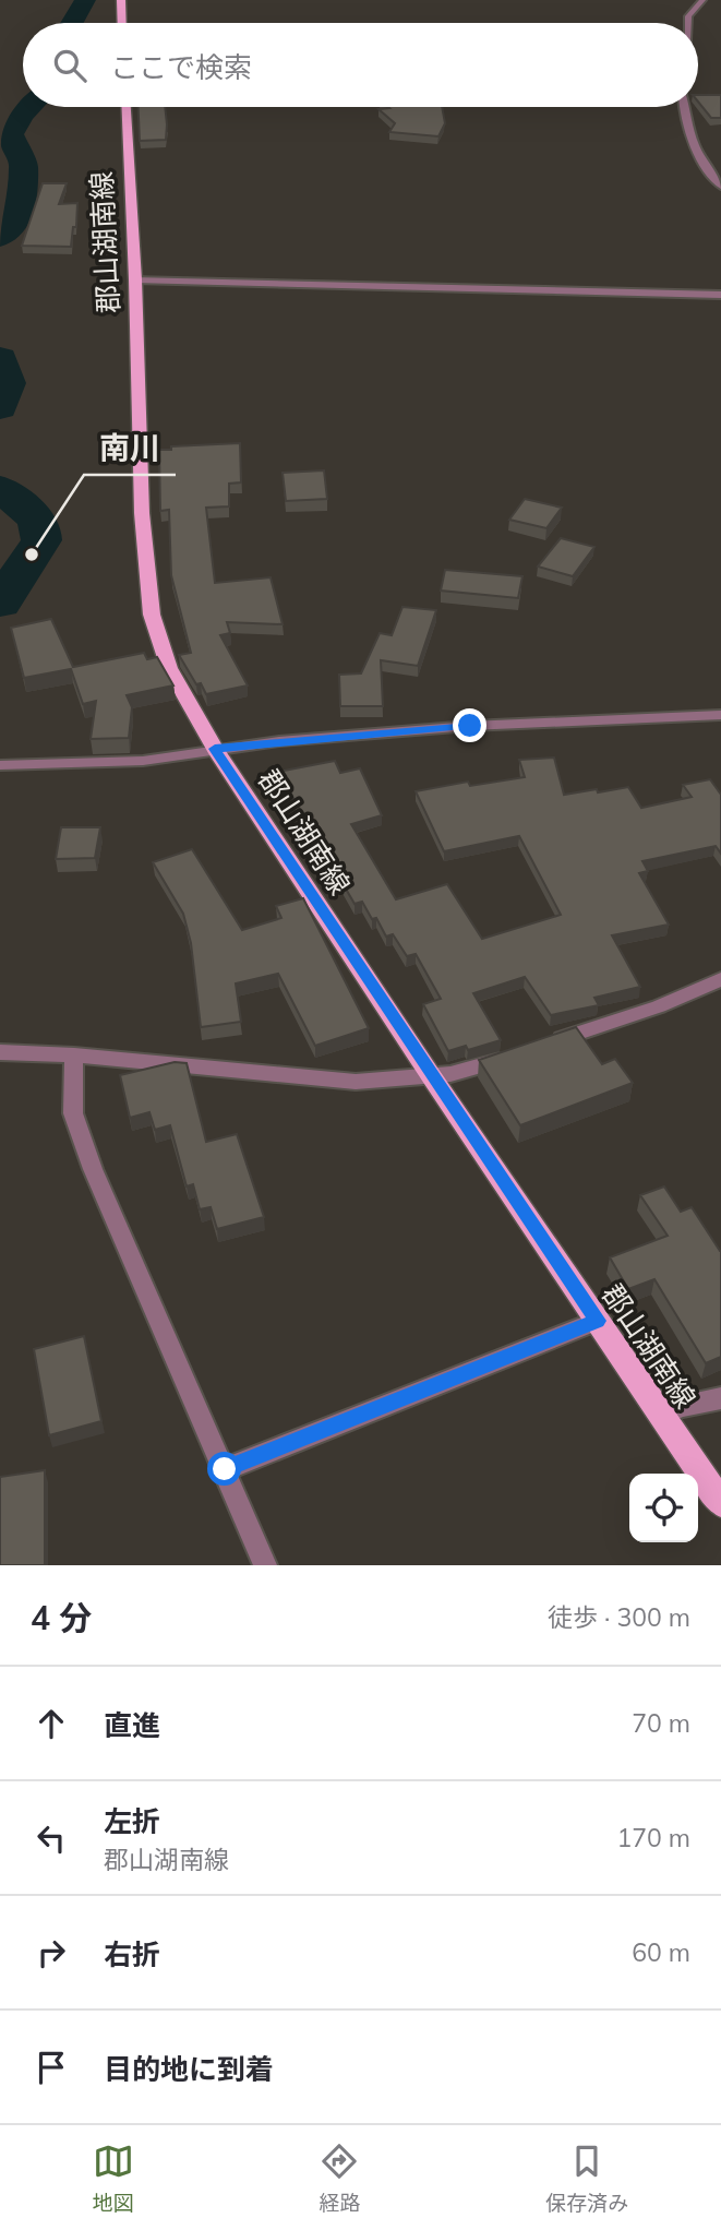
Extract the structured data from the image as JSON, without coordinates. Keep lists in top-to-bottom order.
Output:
{
  "streets": {
    "main road": ["郡山湖南線"]
  },
  "places": ["南川"],
  "page": {
    "search": "ここで検索",
    "heading": ["4 分", "徒歩 · 300 m"],
    "list": [
      ["直進", "70 m"],
      ["左折", "郡山湖南線", "170 m"],
      ["右折", "60 m"],
      "目的地に到着"
    ],
    "nav": ["地図", "経路", "保存済み"]
  }
}
